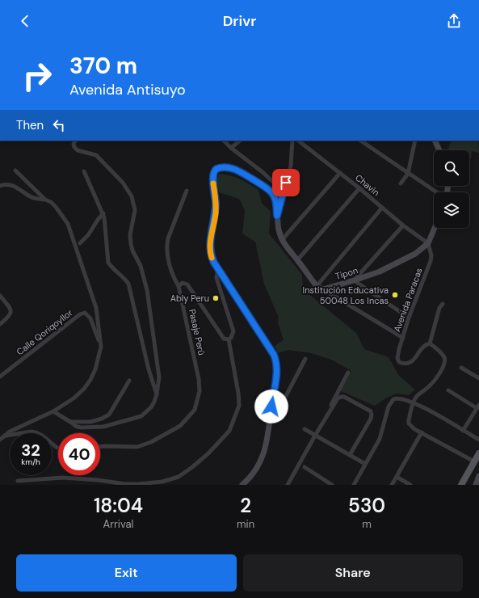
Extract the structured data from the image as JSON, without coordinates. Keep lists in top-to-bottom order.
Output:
{
  "streets": {
    "street": [
      "Chavín",
      "Tipon",
      "Avenida Paracas",
      "Calle Qoriqoyllor",
      "Pasaje Perú"
    ]
  },
  "crossings": [
    ["Chavín", "Tipon"],
    ["Chavín", "Avenida Paracas"],
    ["Tipon", "Avenida Paracas"]
  ],
  "places": ["Institución Educativa 50048 Los Incas", "Ably Peru"],
  "page": {
    "header": "Drivr",
    "turn": ["370 m", "Avenida Antisuyo"],
    "then": "Then",
    "speed": "32 km/h",
    "limit": "40",
    "eta": [
      "18:04",
      "Arrival",
      "2",
      "min",
      "530",
      "m"
    ],
    "buttons": ["Exit", "Share"]
  }
}
